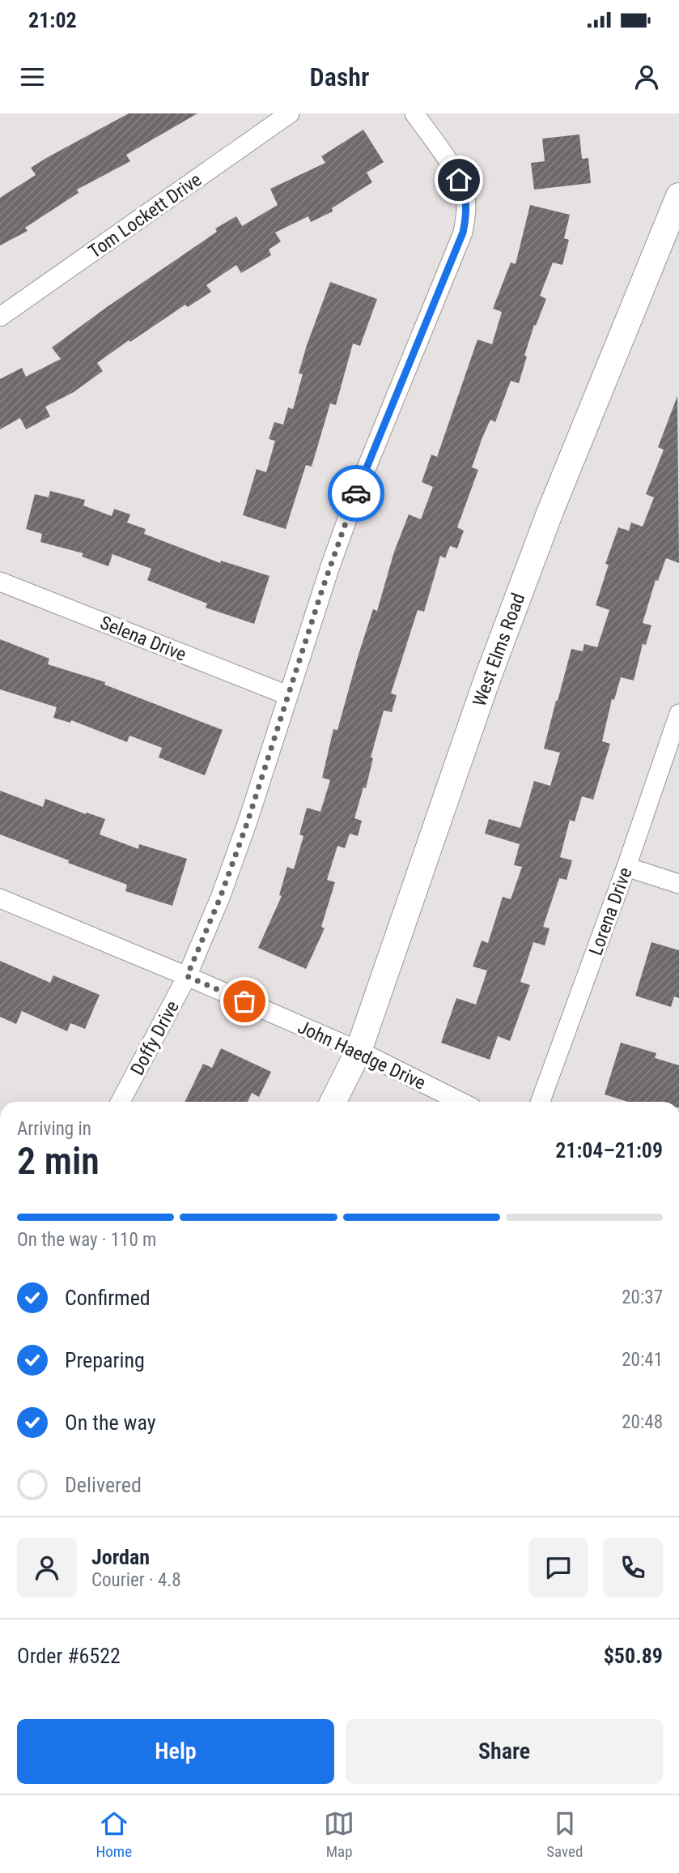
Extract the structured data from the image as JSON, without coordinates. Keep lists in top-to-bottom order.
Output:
{
  "streets": {
    "main road": ["West Elms Road"],
    "street": [
      "Tom Lockett Drive",
      "Selena Drive",
      "Lorena Drive",
      "Doffy Drive",
      "John Haedge Drive"
    ]
  },
  "crossings": [
    ["Selena Drive", "Doffy Drive"],
    ["West Elms Road", "John Haedge Drive"],
    ["Doffy Drive", "John Haedge Drive"]
  ],
  "page": {
    "status": "21:02",
    "header": "Dashr",
    "heading": ["2 min", "Arriving in", "21:04–21:09"],
    "panel": [
      "Jordan",
      "Courier · 4.8",
      "Order #6522",
      "$50.89"
    ],
    "bar": "On the way · 110 m",
    "list": [
      ["Confirmed", "20:37"],
      ["Preparing", "20:41"],
      ["On the way", "20:48"],
      "Delivered"
    ],
    "buttons": ["Help", "Share"],
    "tabs": ["Home", "Map", "Saved"]
  }
}
